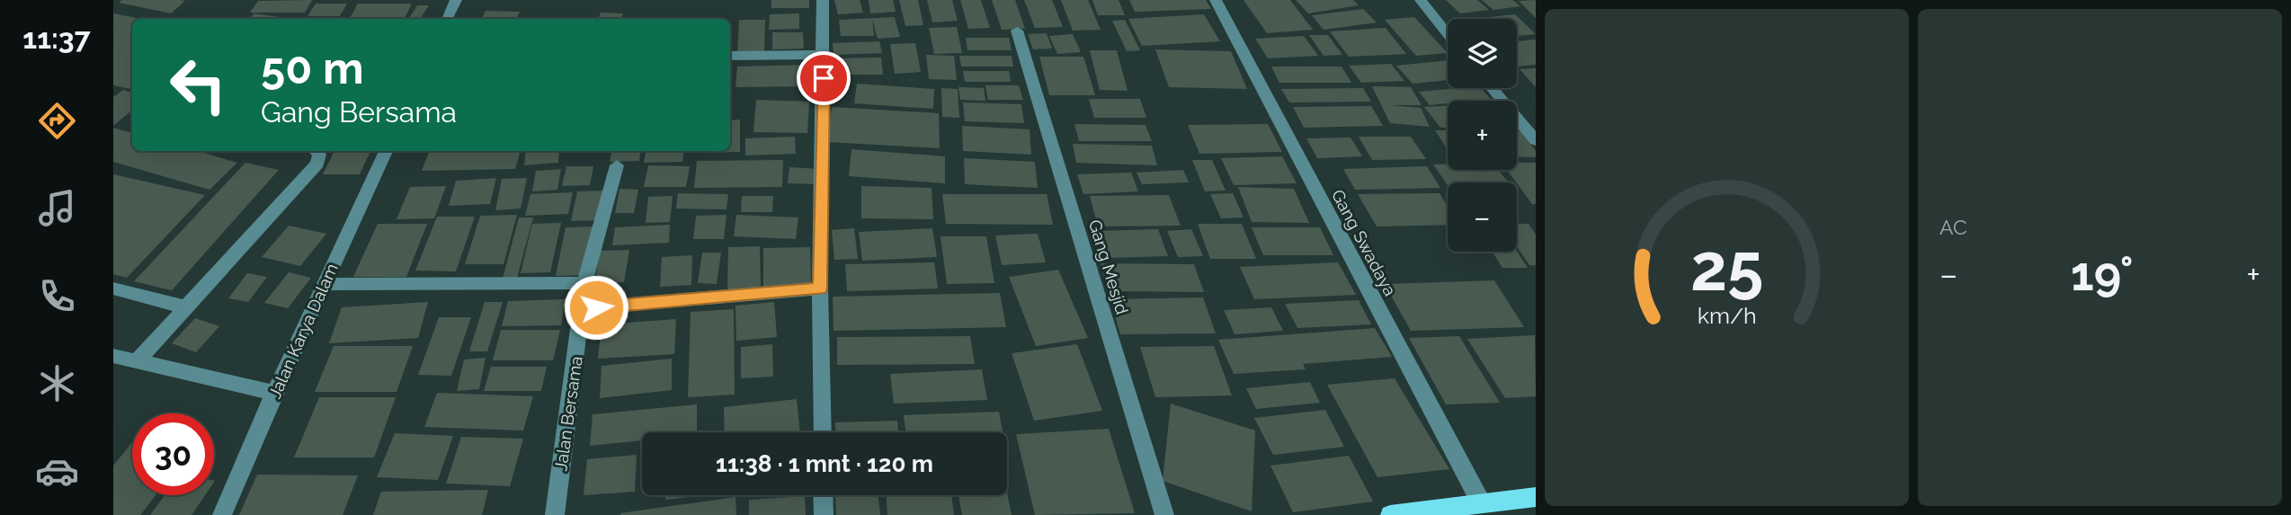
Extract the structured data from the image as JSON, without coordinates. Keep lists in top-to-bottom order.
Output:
{
  "streets": {
    "street": [
      "Gang Swadaya",
      "Gang Mesjid",
      "Jalan Karya Dalam",
      "Jalan Bersama"
    ]
  },
  "page": {
    "tabs": "11:37",
    "tile": "AC",
    "map_buttons": ["+", "−"],
    "turn": ["50 m", "Gang Bersama"],
    "heat": ["−", "19°", "+"],
    "limit": "30",
    "trip": "11:38 · 1 mnt · 120 m",
    "gauge": ["25", "km/h"]
  }
}
